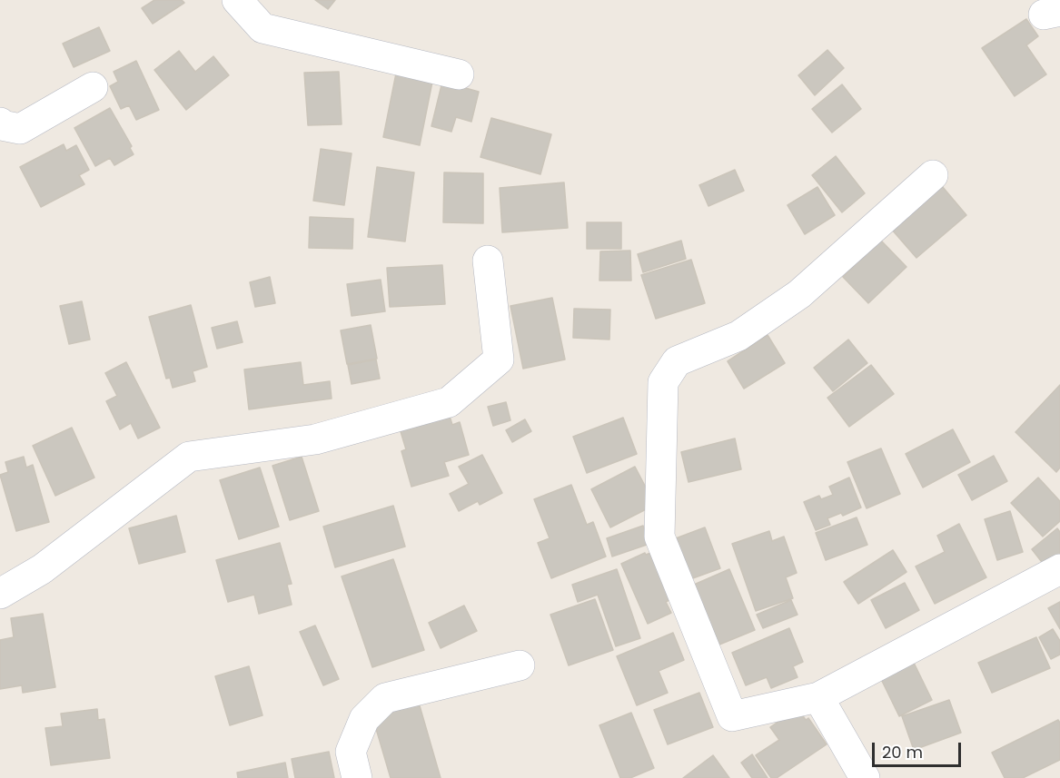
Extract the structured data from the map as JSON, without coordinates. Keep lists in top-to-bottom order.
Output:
{
  "scale_bar": "20 m"
}
